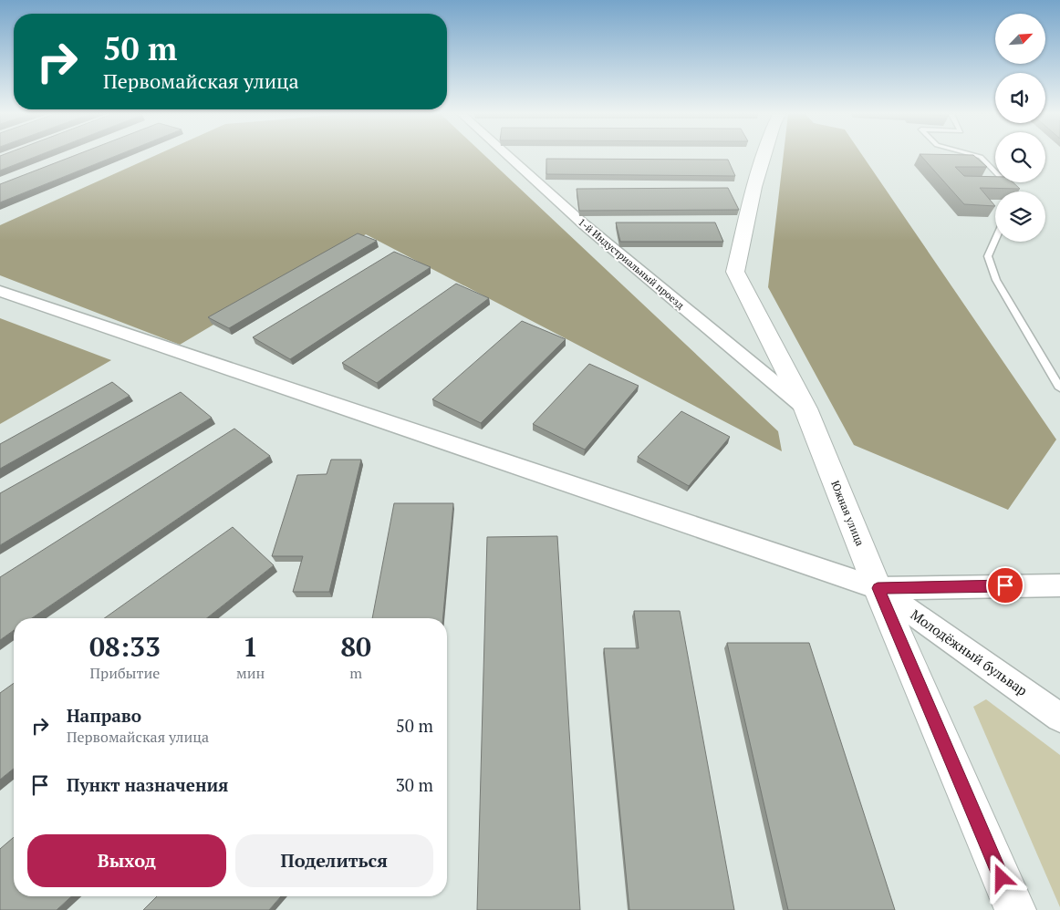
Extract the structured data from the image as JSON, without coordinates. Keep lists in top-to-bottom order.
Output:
{
  "streets": {
    "street": ["1-й Индустриальный проезд", "Южная улица", "Молодёжный бульвар"]
  },
  "crossings": [
    ["1-й Индустриальный проезд", "Южная улица"],
    ["Южная улица", "Молодёжный бульвар"]
  ],
  "north": "top right",
  "page": {
    "turn": ["50 m", "Первомайская улица"],
    "eta": [
      "08:33",
      "Прибытие",
      "1",
      "мин",
      "80",
      "m"
    ],
    "list": [
      {
        "name": "Направо",
        "note": "Первомайская улица",
        "value": "50 m"
      },
      {
        "name": "Пункт назначения",
        "value": "30 m"
      }
    ],
    "buttons": ["Выход", "Поделиться"]
  }
}
